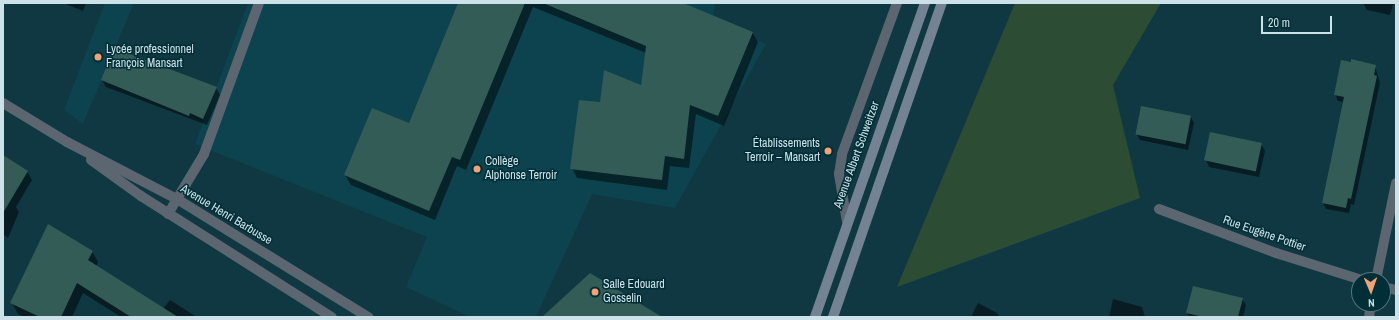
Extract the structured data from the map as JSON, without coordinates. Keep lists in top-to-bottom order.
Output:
{
  "streets": {
    "main road": ["Avenue Albert Schweitzer"],
    "street": ["Avenue Henri Barbusse", "Rue Eugène Pottier"]
  },
  "places": [
    "Lycée professionnel François Mansart",
    "Établissements Terroir – Mansart",
    "Collège Alphonse Terroir",
    "Salle Edouard Gosselin"
  ],
  "scale_bar": "20 m",
  "north": "bottom"
}
